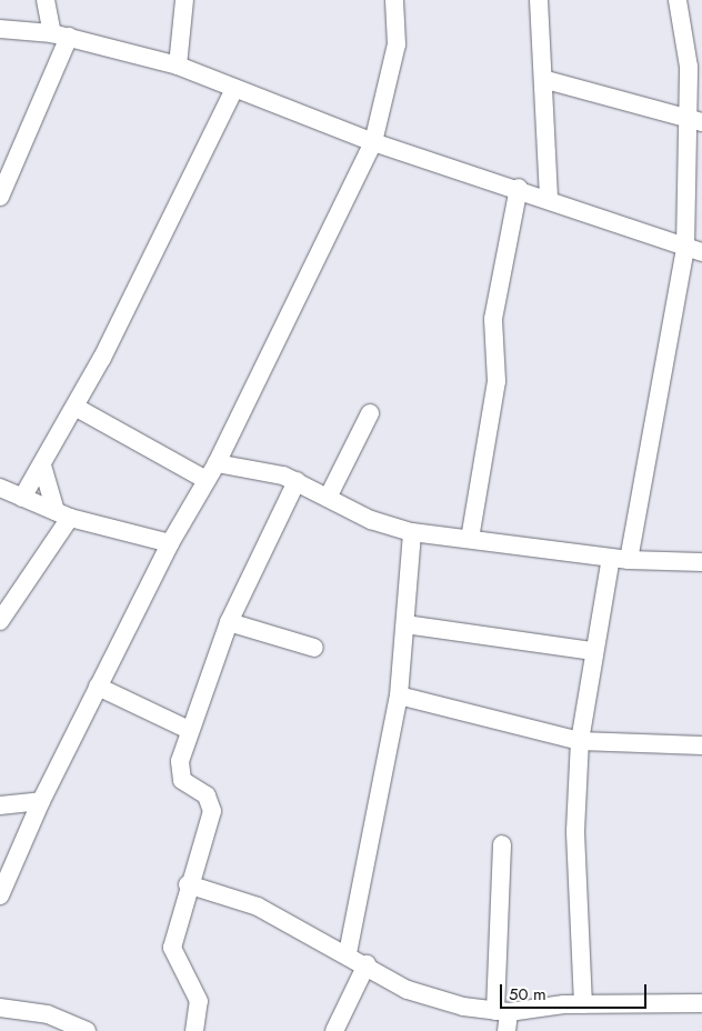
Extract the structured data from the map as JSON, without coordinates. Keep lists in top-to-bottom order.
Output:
{
  "scale_bar": "50 m"
}
